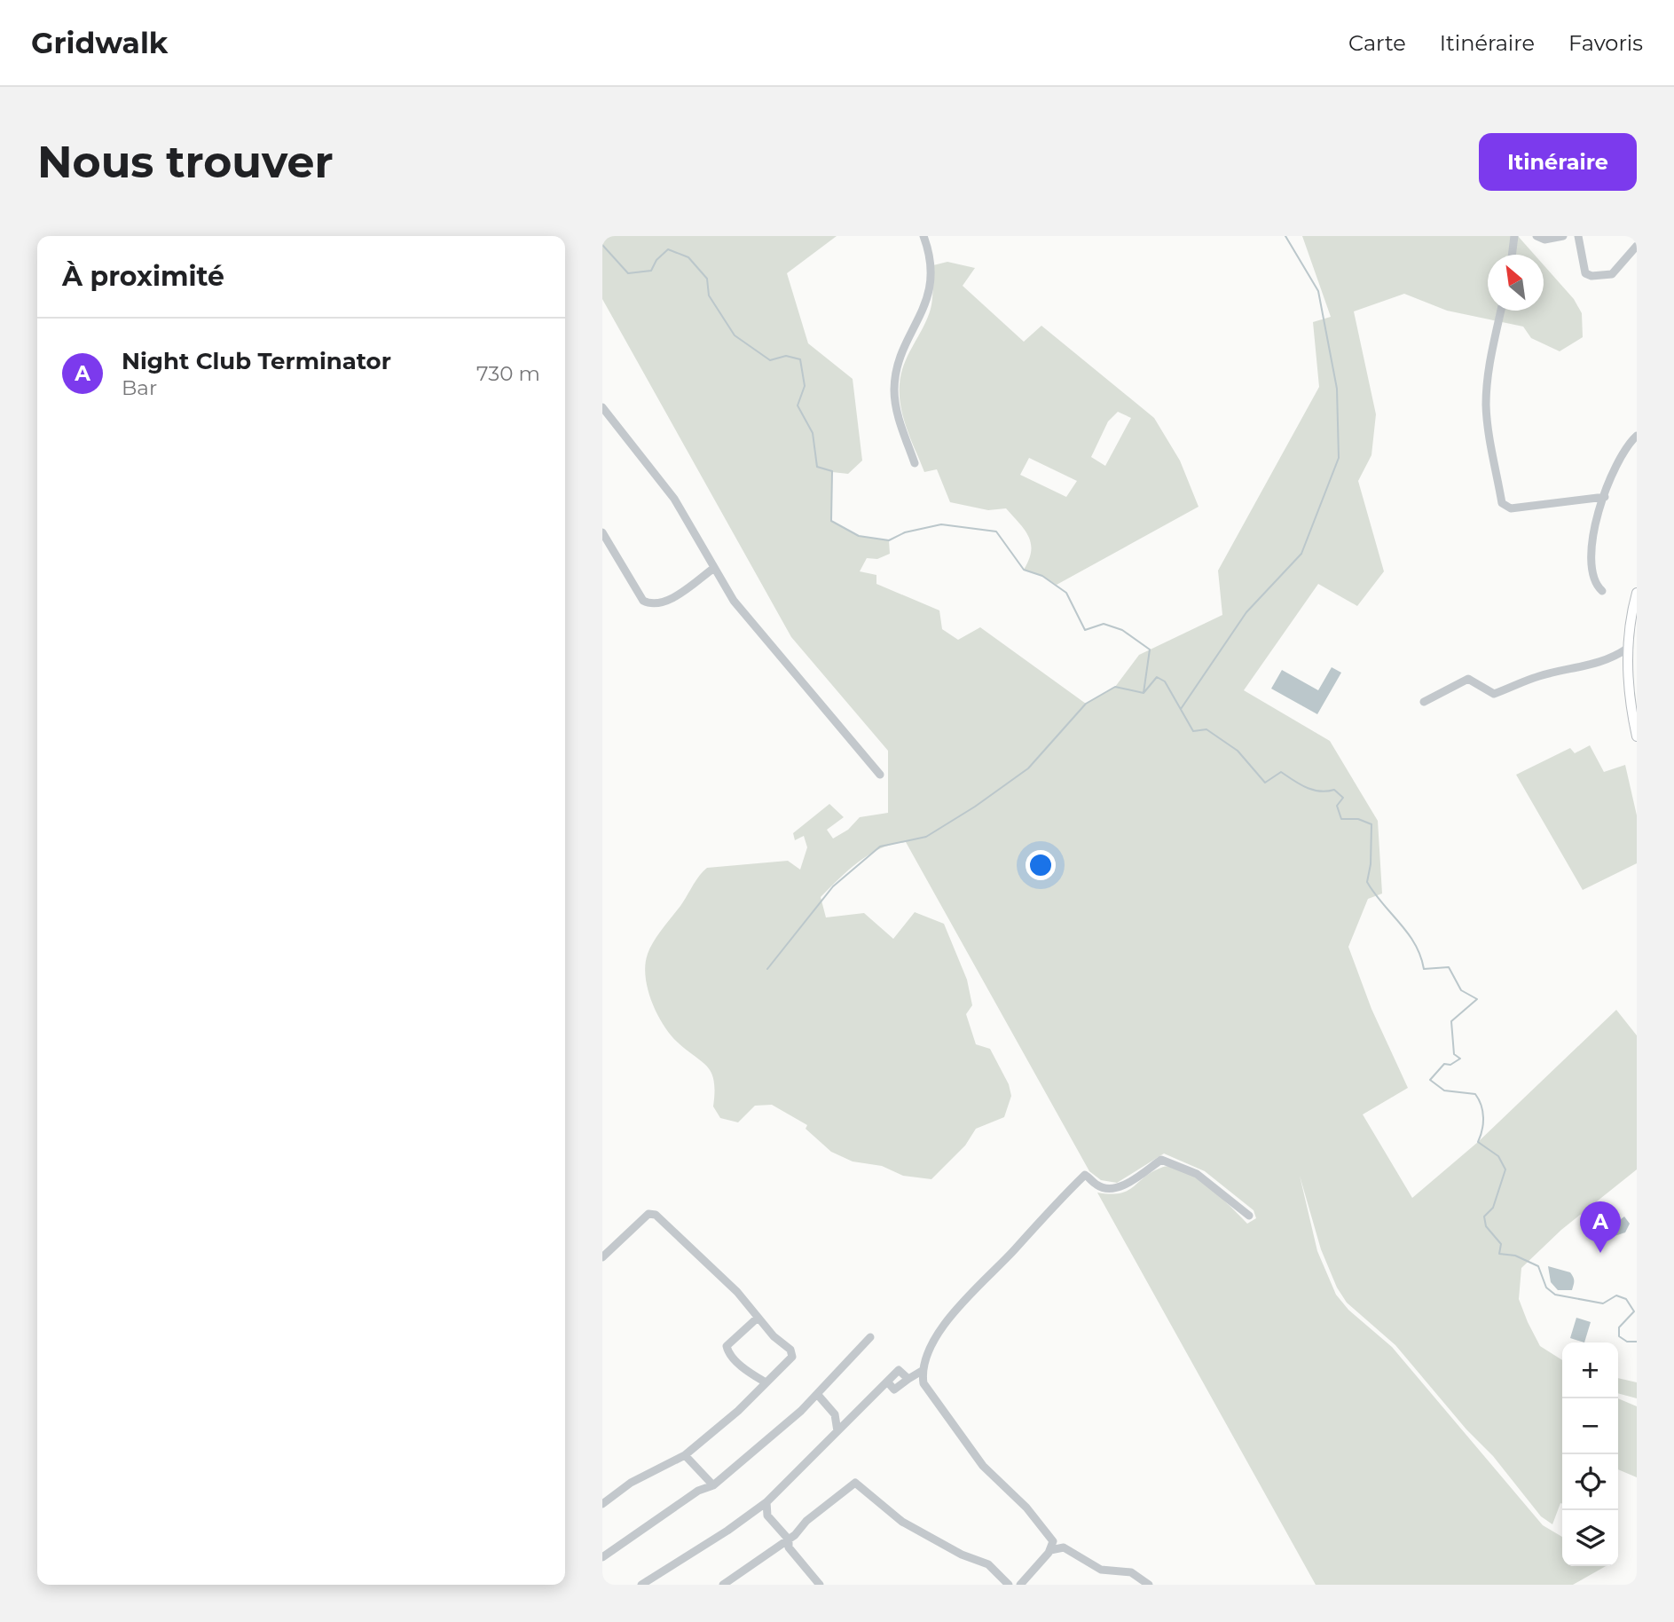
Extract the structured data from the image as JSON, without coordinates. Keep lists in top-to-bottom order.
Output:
{
  "north": "top left",
  "page": {
    "header": "Gridwalk",
    "nav": ["Carte", "Itinéraire", "Favoris"],
    "buttons": "Itinéraire",
    "title": "Nous trouver",
    "heading": "À proximité",
    "list": [
      {
        "mark": "A",
        "name": "Night Club Terminator",
        "note": "Bar",
        "value": "730 m"
      }
    ],
    "pins": "A",
    "map_buttons": ["+", "−"]
  }
}
